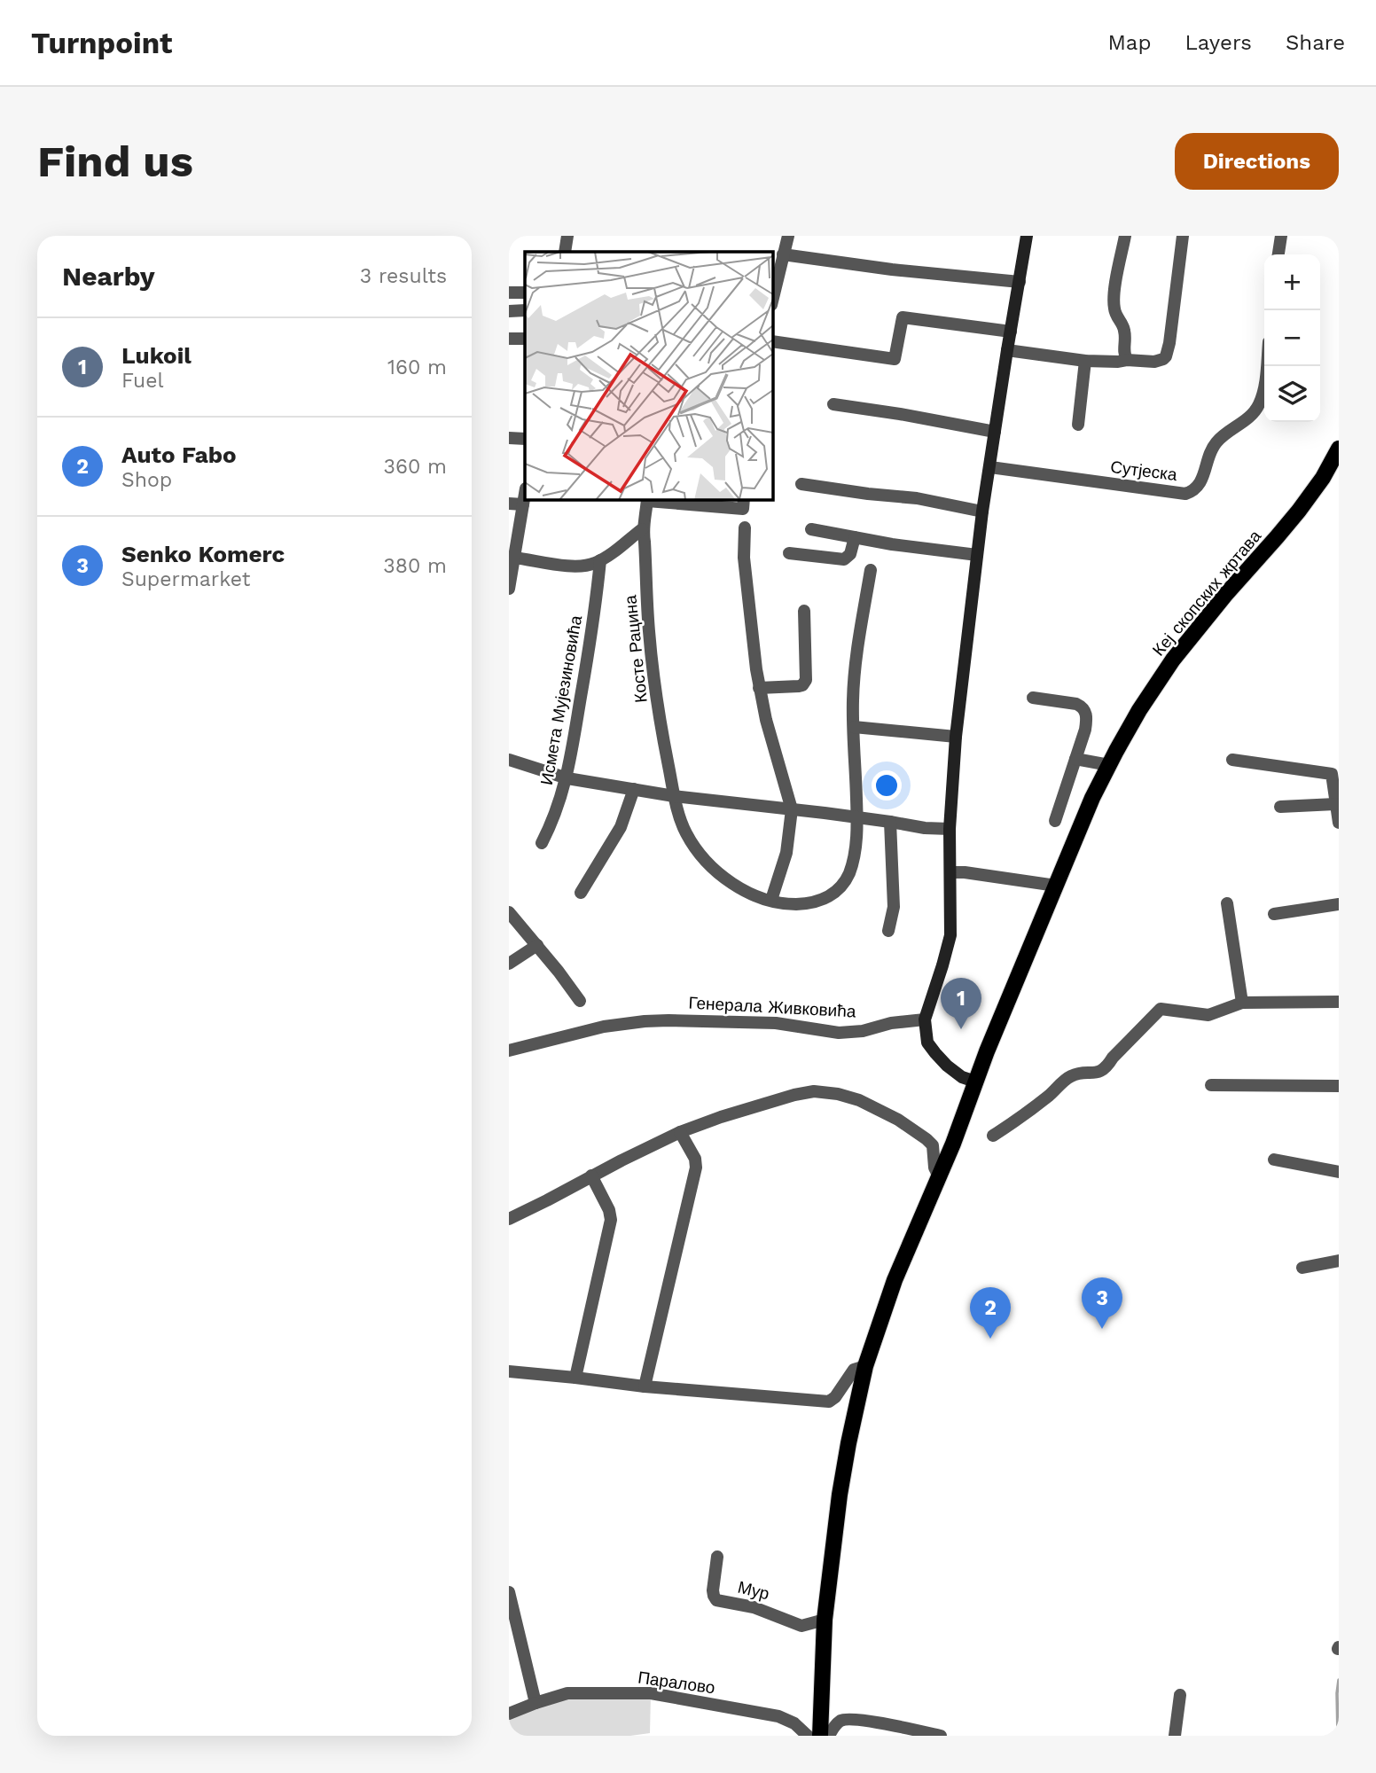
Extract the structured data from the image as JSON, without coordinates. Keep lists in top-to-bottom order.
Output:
{
  "streets": {
    "main road": ["Кеј скопских жртава"],
    "street": [
      "Сутјеска",
      "Косте Рацина",
      "Исмета Мујезиновића",
      "Генерала Живковића",
      "Мур",
      "Паралово"
    ]
  },
  "page": {
    "header": "Turnpoint",
    "nav": ["Map", "Layers", "Share"],
    "buttons": "Directions",
    "title": "Find us",
    "heading": ["Nearby", "3 results"],
    "map_buttons": ["+", "−"],
    "list": [
      {
        "mark": "1",
        "name": "Lukoil",
        "note": "Fuel",
        "value": "160 m"
      },
      {
        "mark": "2",
        "name": "Auto Fabo",
        "note": "Shop",
        "value": "360 m"
      },
      {
        "mark": "3",
        "name": "Senko Komerc",
        "note": "Supermarket",
        "value": "380 m"
      }
    ],
    "pins": ["1", "3", "2"]
  }
}
